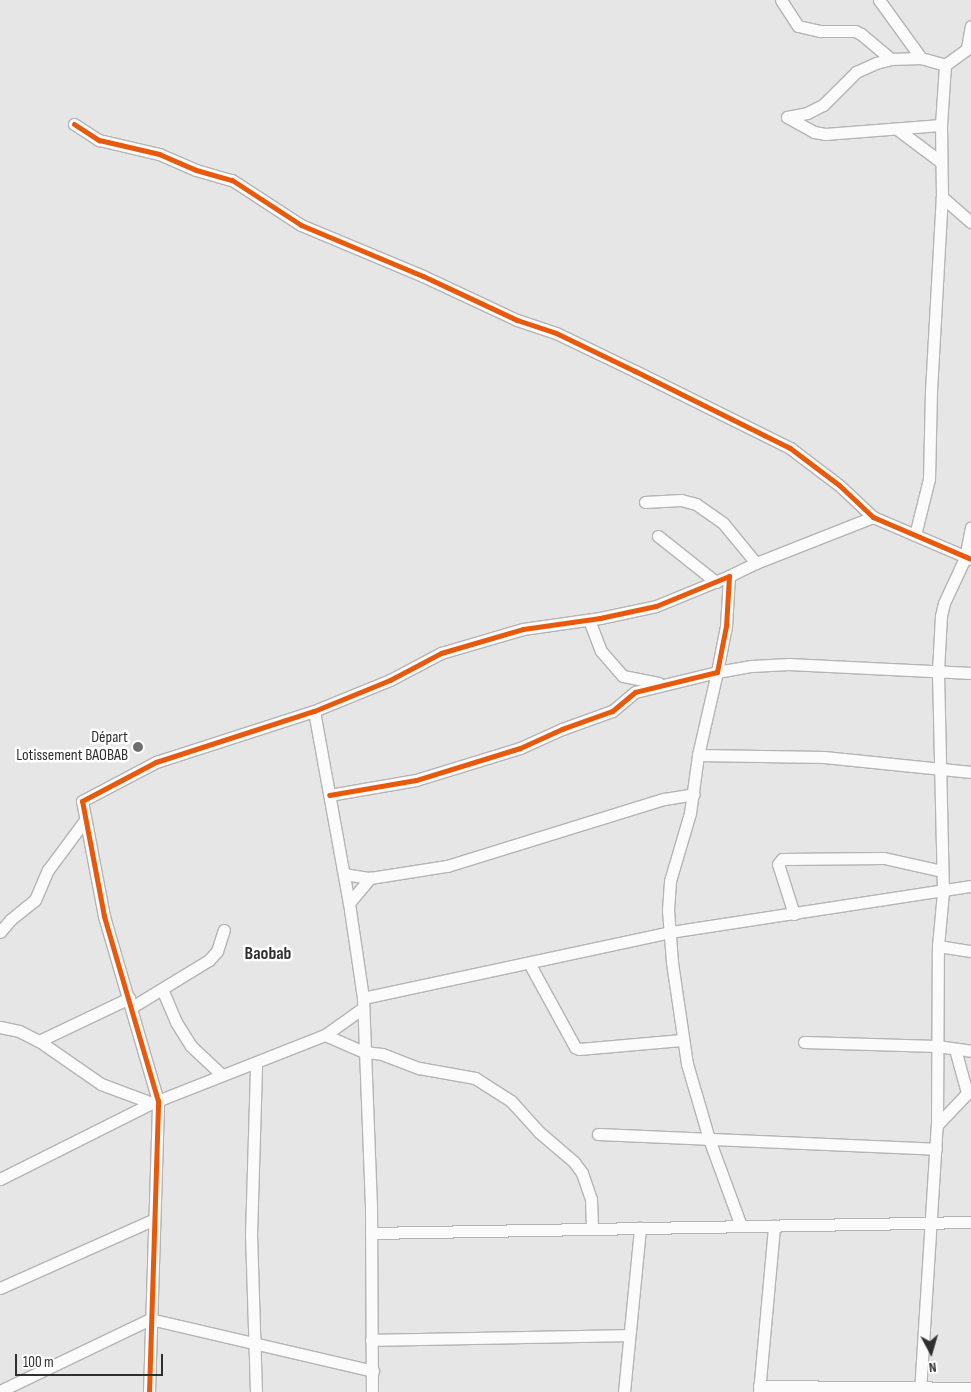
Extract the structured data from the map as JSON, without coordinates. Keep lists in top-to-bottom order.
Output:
{
  "districts": ["Baobab"],
  "places": ["Départ Lotissement BAOBAB"],
  "scale_bar": "100 m",
  "north": "bottom"
}
